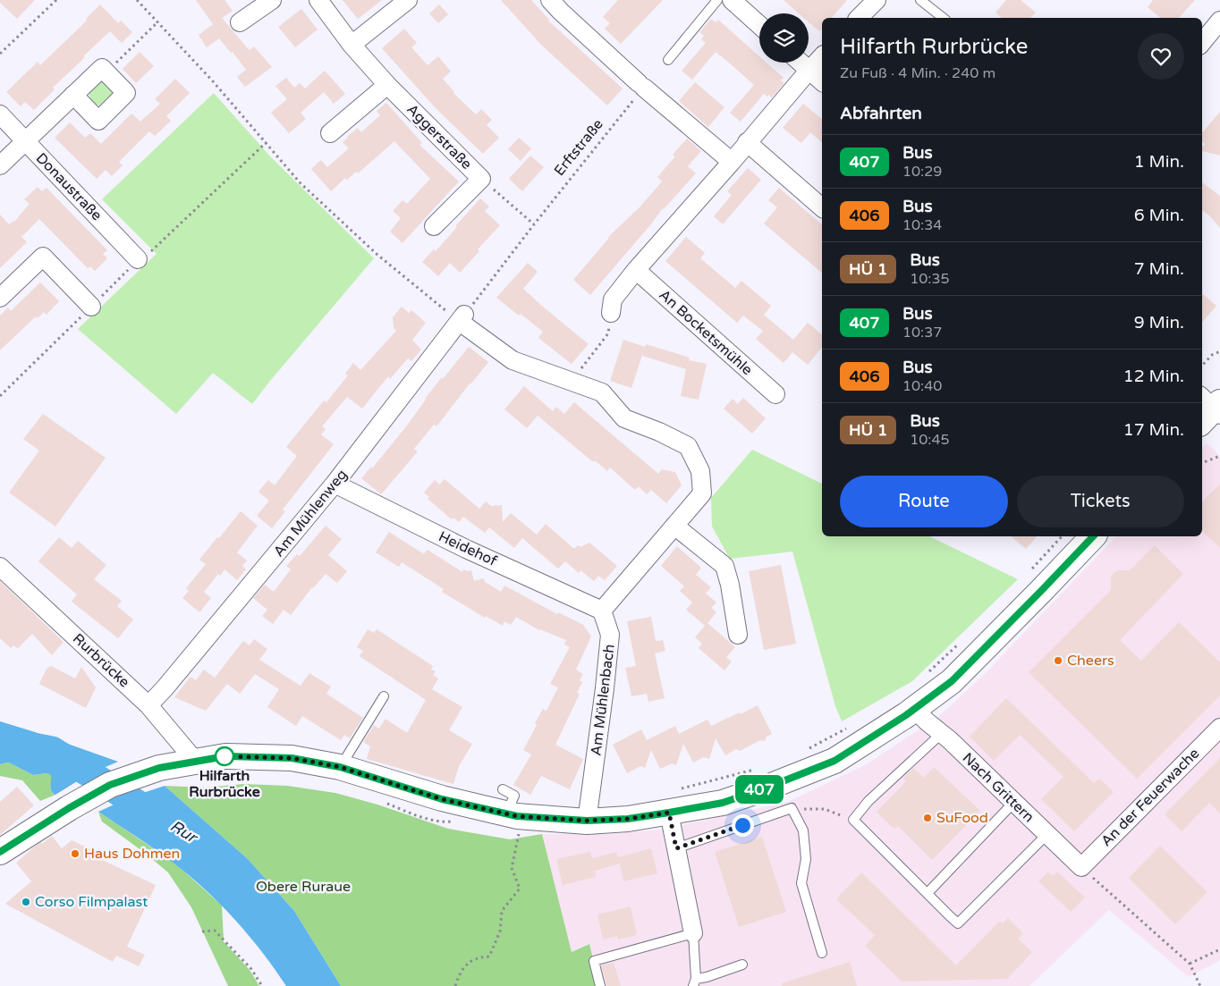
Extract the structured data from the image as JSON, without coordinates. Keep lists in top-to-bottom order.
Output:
{
  "streets": {
    "street": [
      "Aggerstraße",
      "Donaustraße",
      "An Bocketsmühle",
      "Am Mühlenweg",
      "Heidehof",
      "Rurbrücke",
      "Am Mühlenbach",
      "Nach Grittern",
      "An der Feuerwache"
    ],
    "path": ["Erftstraße"]
  },
  "crossings": [
    ["Erftstraße", "Am Mühlenweg"],
    ["Am Mühlenweg", "Heidehof"],
    ["Am Mühlenweg", "Rurbrücke"],
    ["Heidehof", "Am Mühlenbach"],
    ["Nach Grittern", "An der Feuerwache"]
  ],
  "water": ["Rur"],
  "parks": ["Obere Ruraue"],
  "places": [
    "Cheers",
    "Hilfarth Rurbrücke",
    "SuFood",
    "Haus Dohmen",
    "Corso Filmpalast"
  ],
  "lines": ["bus line 407"],
  "page": {
    "on_map": "407",
    "heading": [
      ["Hilfarth Rurbrücke", "Zu Fuß · 4 Min. · 240 m"],
      "Abfahrten"
    ],
    "list": [
      {
        "mark": "407",
        "name": "Bus",
        "note": "10:29",
        "value": "1 Min."
      },
      {
        "mark": "406",
        "name": "Bus",
        "note": "10:34",
        "value": "6 Min."
      },
      {
        "mark": "HÜ 1",
        "name": "Bus",
        "note": "10:35",
        "value": "7 Min."
      },
      {
        "mark": "407",
        "name": "Bus",
        "note": "10:37",
        "value": "9 Min."
      },
      {
        "mark": "406",
        "name": "Bus",
        "note": "10:40",
        "value": "12 Min."
      },
      {
        "mark": "HÜ 1",
        "name": "Bus",
        "note": "10:45",
        "value": "17 Min."
      }
    ],
    "buttons": ["Route", "Tickets"]
  }
}
